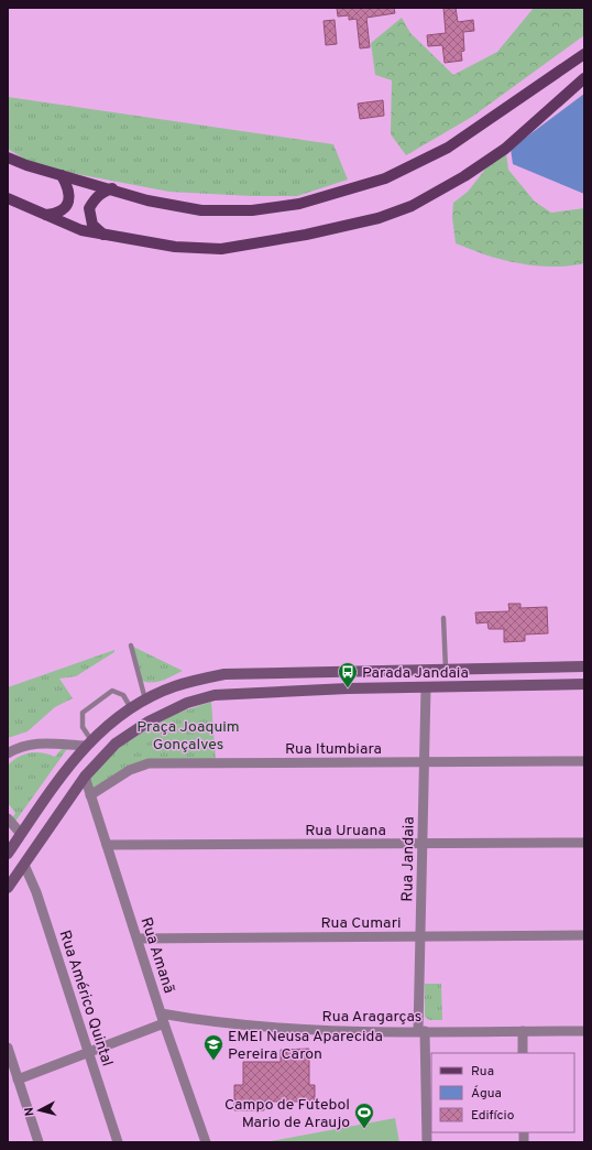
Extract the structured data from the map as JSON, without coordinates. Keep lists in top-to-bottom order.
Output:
{
  "streets": {
    "street": [
      "Rua Itumbiara",
      "Rua Uruana",
      "Rua Jandaia",
      "Rua Cumari",
      "Rua Amanã",
      "Rua Américo Quintal",
      "Rua Aragarças"
    ]
  },
  "crossings": [
    ["Rua Itumbiara", "Rua Jandaia"],
    ["Rua Itumbiara", "Rua Amanã"],
    ["Rua Uruana", "Rua Jandaia"],
    ["Rua Uruana", "Rua Amanã"],
    ["Rua Jandaia", "Rua Cumari"],
    ["Rua Jandaia", "Rua Aragarças"],
    ["Rua Cumari", "Rua Amanã"],
    ["Rua Amanã", "Rua Aragarças"]
  ],
  "parks": ["Praça Joaquim Gonçalves"],
  "places": {
    "bus stop": ["Parada Jandaia"],
    "school or university": ["EMEI Neusa Aparecida Pereira Caron"],
    "sports": ["Campo de Futebol Mario de Araujo"]
  },
  "legend": ["Rua", "Água", "Edifício"],
  "north": "left"
}
